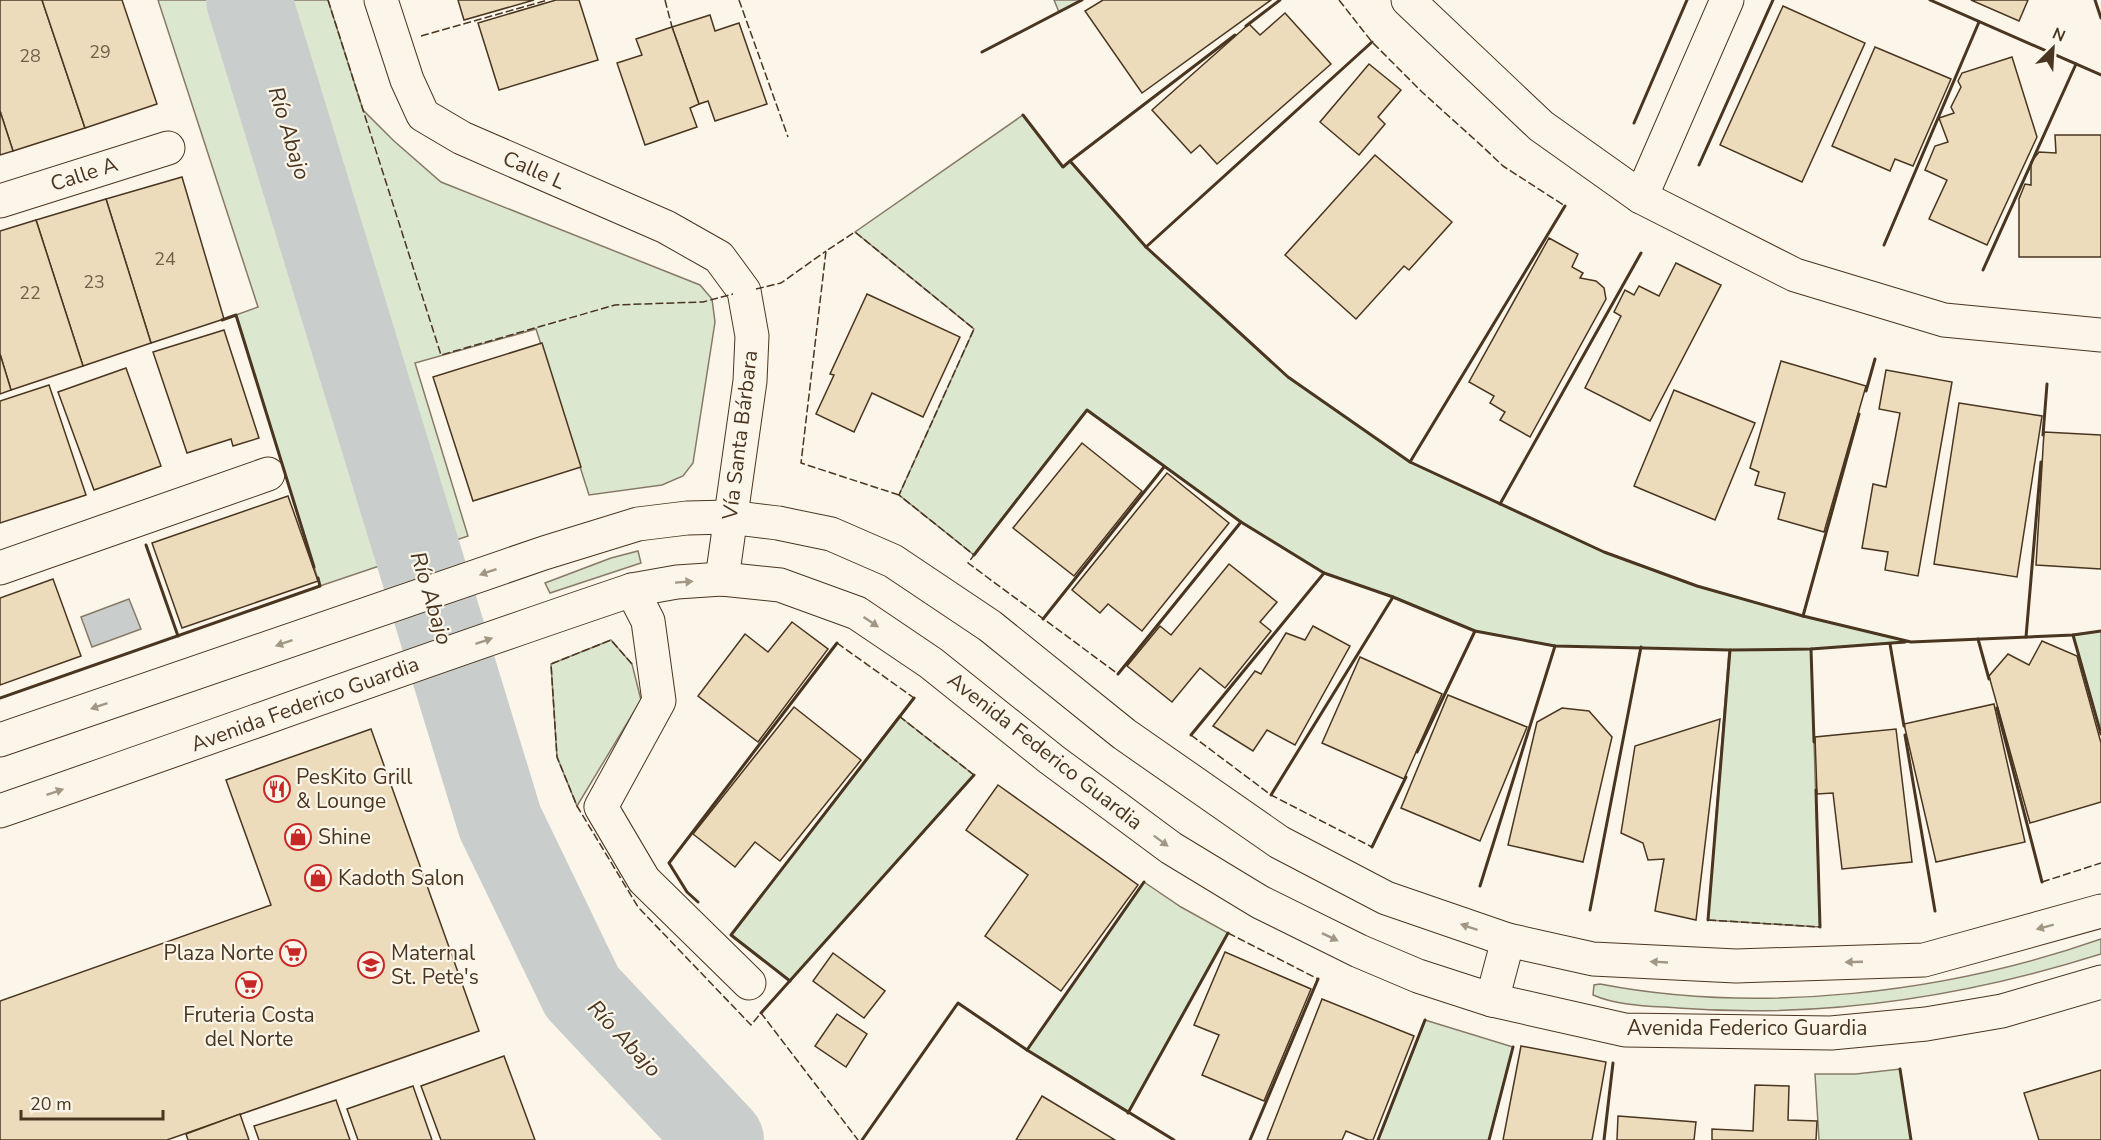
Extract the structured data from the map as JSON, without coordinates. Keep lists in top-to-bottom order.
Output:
{
  "streets": {
    "street": [
      "Calle L",
      "Calle A",
      "Vía Santa Bárbara",
      "Avenida Federico Guardia"
    ]
  },
  "crossings": [
    ["Calle L", "Vía Santa Bárbara"],
    ["Vía Santa Bárbara", "Avenida Federico Guardia"]
  ],
  "water": ["Río Abajo"],
  "places": {
    "restaurant": ["PesKito Grill & Lounge"],
    "shop": ["Shine", "Kadoth Salon"],
    "supermarket": ["Plaza Norte", "Fruteria Costa del Norte"],
    "school or university": ["Maternal St. Pete's"]
  },
  "house_numbers": [
    "29",
    "28",
    "24",
    "23",
    "22"
  ],
  "scale_bar": "20 m",
  "north": "top right"
}
